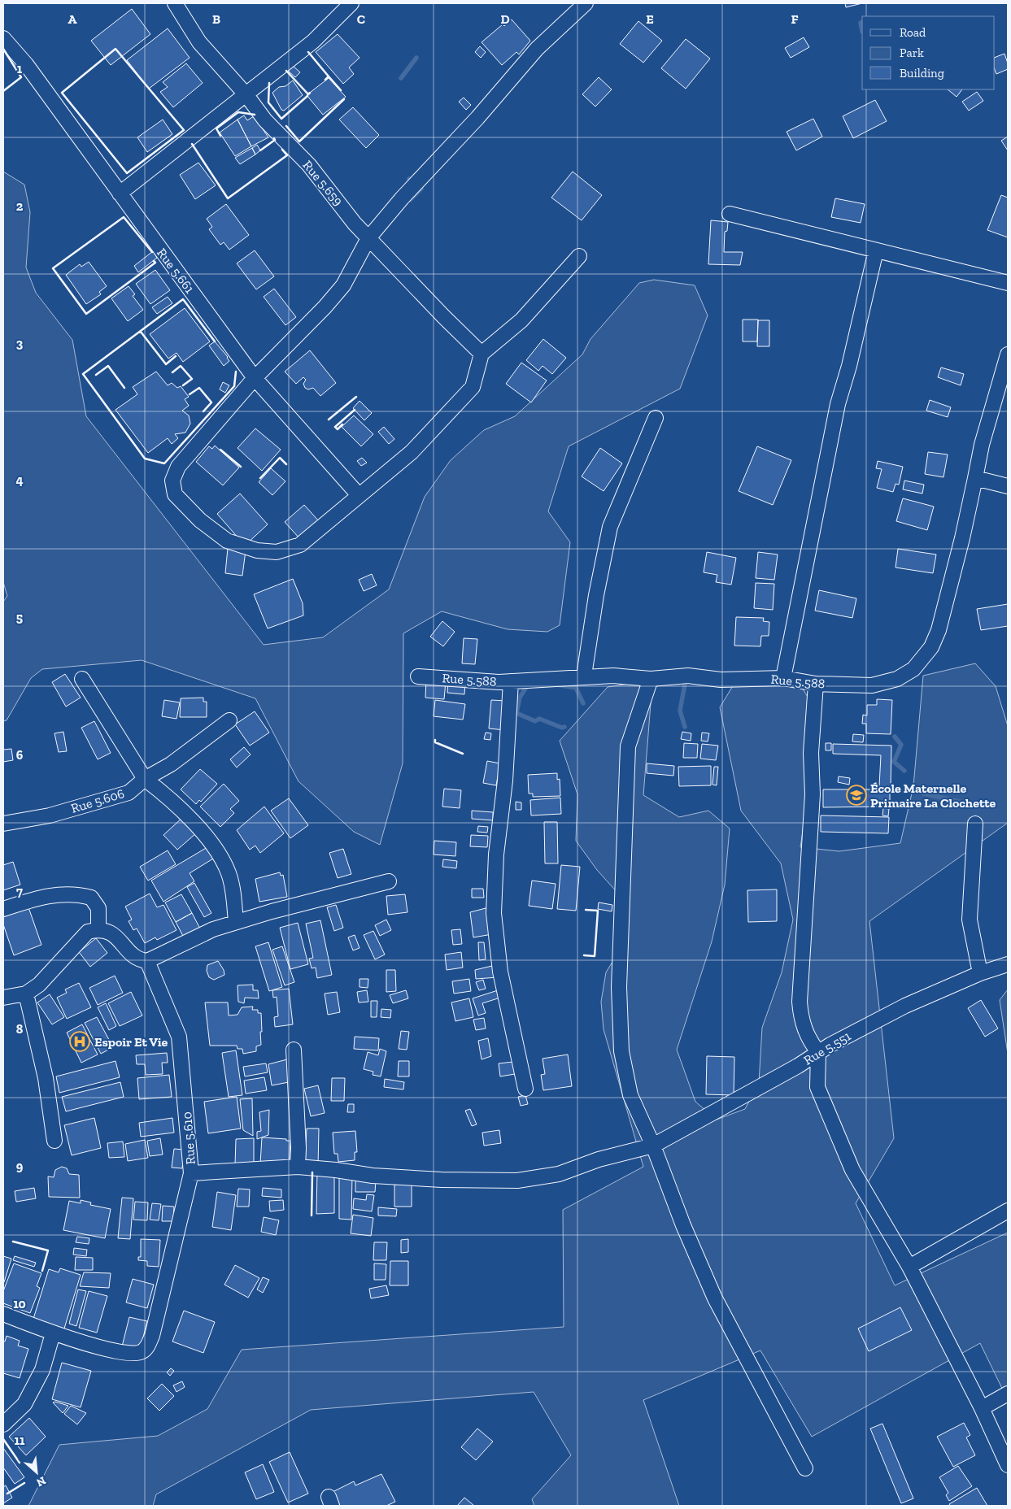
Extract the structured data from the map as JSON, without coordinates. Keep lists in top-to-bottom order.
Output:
{
  "streets": {
    "street": [
      "Rue 5.659",
      "Rue 5.661",
      "Rue 5.588",
      "Rue 5.606",
      "Rue 5.551",
      "Rue 5.610"
    ]
  },
  "crossings": [
    ["Rue 5.551", "Rue 5.610"]
  ],
  "places": {
    "school or university": ["École Maternelle Primaire La Clochette"],
    "hospital": ["Espoir Et Vie"]
  },
  "legend": ["Road", "Park", "Building"],
  "north": "bottom right",
  "grid": {
    "columns": [
      "A",
      "B",
      "C",
      "D",
      "E",
      "F"
    ],
    "rows": [
      "1",
      "2",
      "3",
      "4",
      "5",
      "6",
      "7",
      "8",
      "9",
      "10",
      "11"
    ]
  }
}
